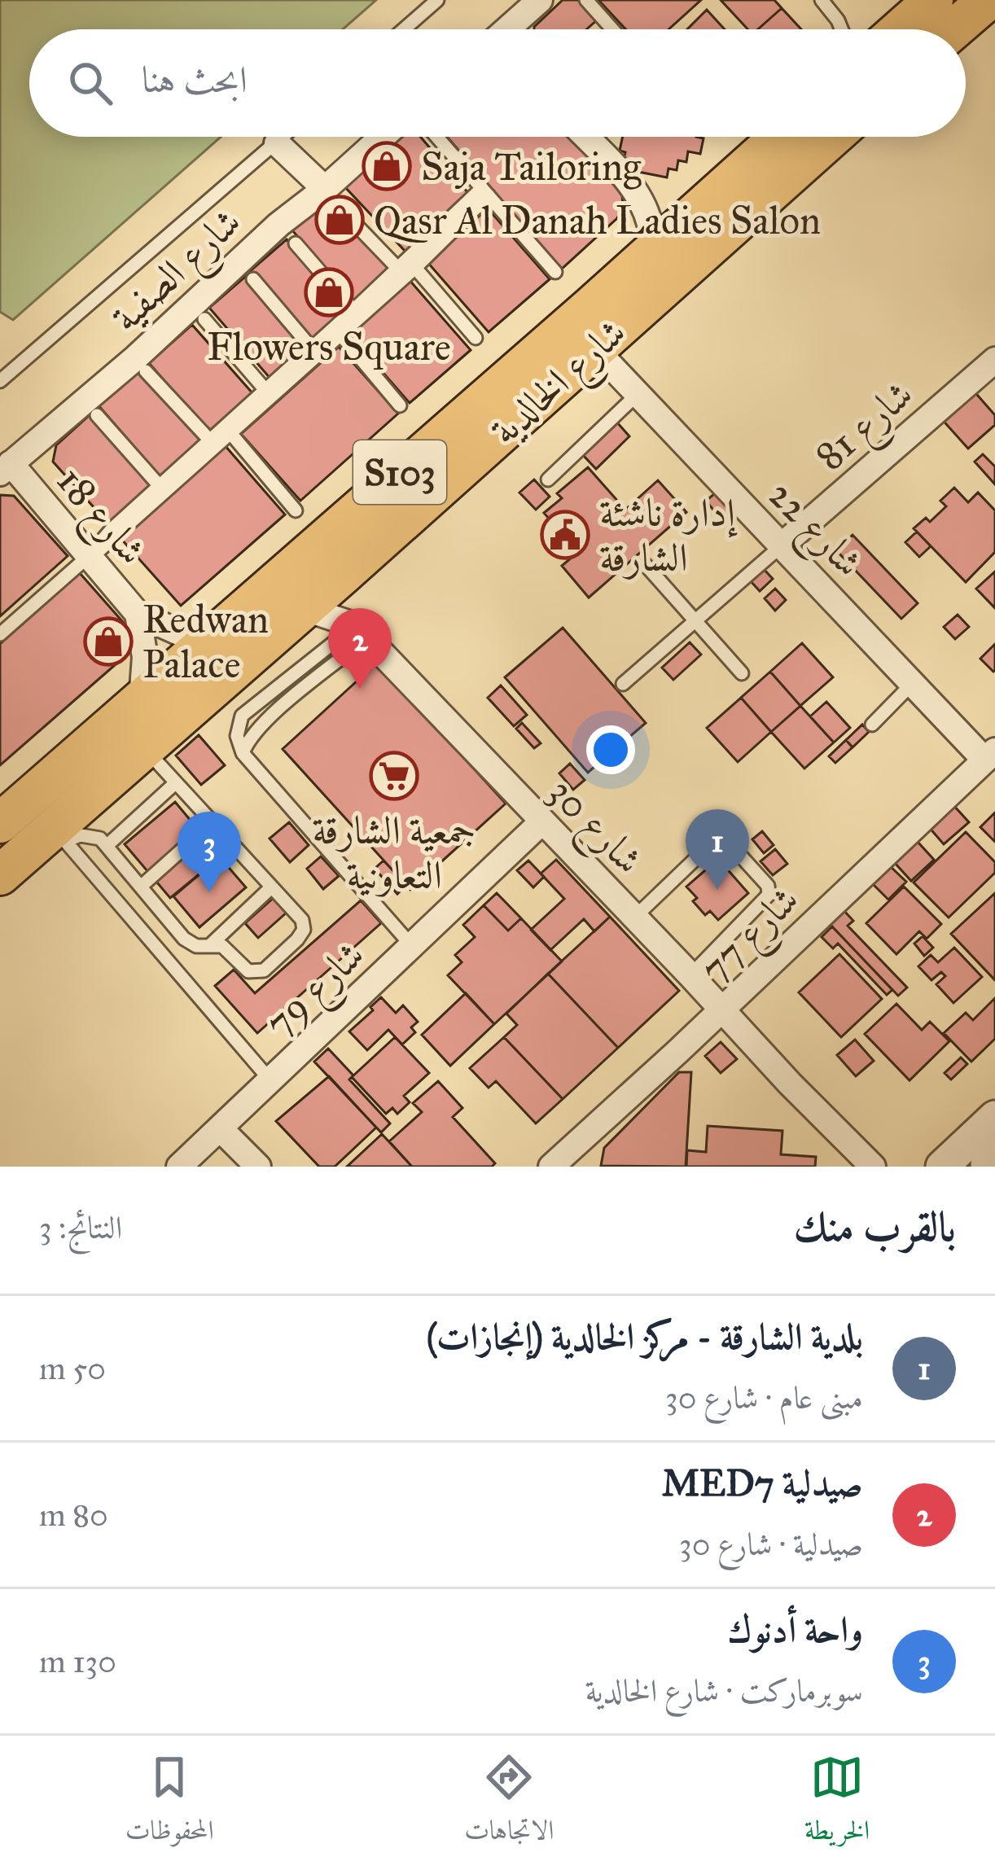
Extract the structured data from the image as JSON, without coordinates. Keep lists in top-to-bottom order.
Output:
{
  "streets": {
    "main road": ["شارع الخالدية", "S103"],
    "street": [
      "شارع الصفية",
      "شارع 81",
      "شارع 18",
      "شارع 22",
      "شارع 30",
      "شارع 77",
      "شارع 79"
    ]
  },
  "crossings": [
    ["شارع الصفية", "شارع 18"],
    ["شارع الخالدية", "شارع 18"],
    ["شارع الخالدية", "شارع 22"],
    ["شارع الخالدية", "شارع 30"],
    ["شارع 81", "شارع 22"],
    ["شارع 22", "شارع 77"],
    ["شارع 30", "شارع 77"],
    ["شارع 30", "شارع 79"]
  ],
  "places": {
    "shop": [
      "Saja Tailoring",
      "Qasr Al Danah Ladies Salon",
      "Flowers Square",
      "Redwan Palace"
    ],
    "public building": ["إدارة ناشئة الشارقة"],
    "supermarket": ["جمعية الشارقة التعاونية"]
  },
  "page": {
    "search": "ابحث هنا",
    "pins": ["2", "1", "3"],
    "heading": ["بالقرب منك", "النتائج: 3"],
    "list": [
      {
        "mark": "1",
        "name": "بلدية الشارقة - مركز الخالدية (إنجازات)",
        "note": "مبنى عام · شارع 30",
        "value": "50 m"
      },
      {
        "mark": "2",
        "name": "صيدلية MED7",
        "note": "صيدلية · شارع 30",
        "value": "80 m"
      },
      {
        "mark": "3",
        "name": "واحة أدنوك",
        "note": "سوبرماركت · شارع الخالدية",
        "value": "130 m"
      }
    ],
    "nav": ["الخريطة", "الاتجاهات", "المحفوظات"]
  }
}
